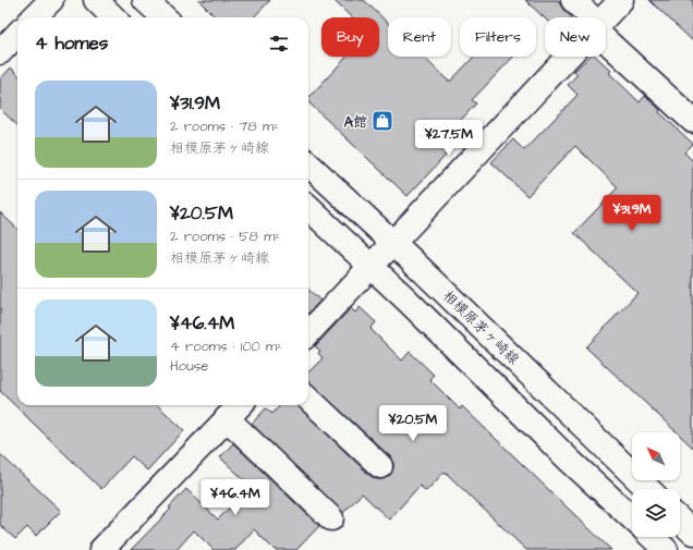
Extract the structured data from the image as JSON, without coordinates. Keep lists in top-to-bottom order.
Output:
{
  "streets": {
    "main road": ["相模原茅ヶ崎線"]
  },
  "places": {
    "shop": ["A館"]
  },
  "north": "top left",
  "page": {
    "chip": [
      "Buy",
      "Rent",
      "Filters",
      "New"
    ],
    "heading": "4 homes",
    "list": [
      {
        "name": "¥31.9M",
        "note": "2 rooms · 78 m² · 相模原茅ヶ崎線"
      },
      {
        "name": "¥20.5M",
        "note": "2 rooms · 58 m² · 相模原茅ヶ崎線"
      },
      {
        "name": "¥46.4M",
        "note": "4 rooms · 100 m² · House"
      }
    ],
    "price": [
      "¥27.5M",
      "¥31.9M",
      "¥20.5M",
      "¥46.4M"
    ]
  }
}
